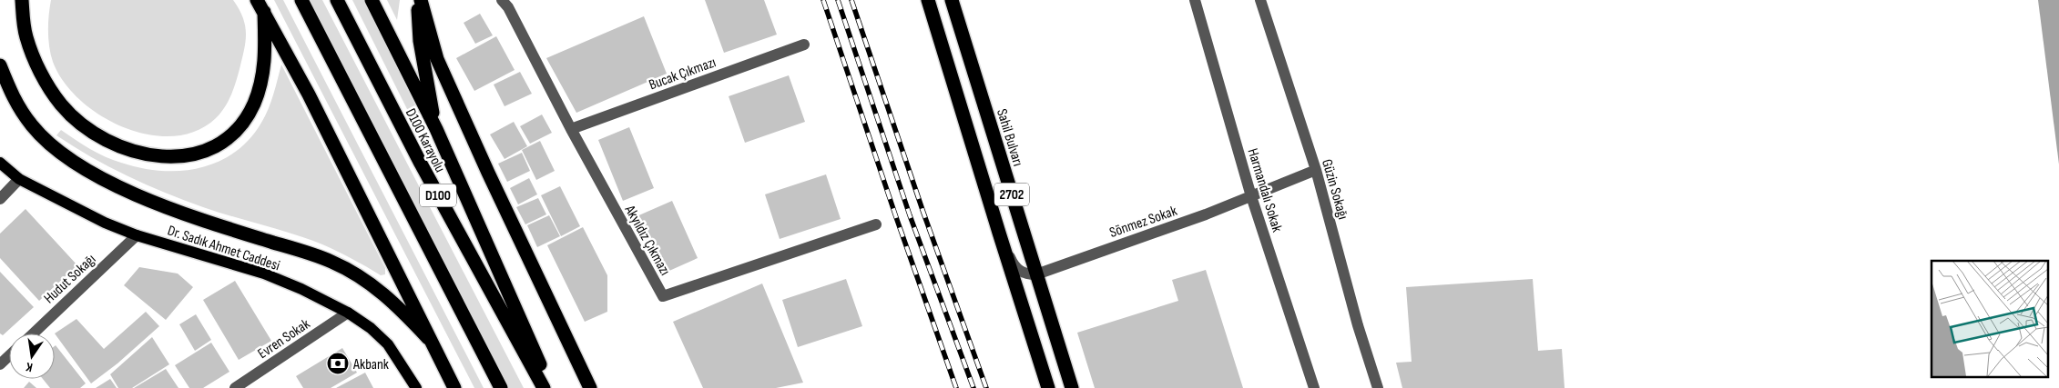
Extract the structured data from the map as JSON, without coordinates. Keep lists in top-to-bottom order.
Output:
{
  "streets": {
    "highway": [
      "Sahil Bulvarı",
      "D100 Karayolu",
      "2702",
      "D100"
    ],
    "main road": ["Dr. Sadık Ahmet Caddesi"],
    "street": [
      "Bucak Çıkmazı",
      "Güzin Sokağı",
      "Harmandalı Sokak",
      "Sönmez Sokak",
      "Akyıldız Çıkmazı",
      "Hudut Sokağı",
      "Evren Sokak"
    ]
  },
  "crossings": [
    ["Bucak Çıkmazı", "Akyıldız Çıkmazı"],
    ["Sahil Bulvarı", "Sönmez Sokak"],
    ["Güzin Sokağı", "Sönmez Sokak"],
    ["Harmandalı Sokak", "Sönmez Sokak"],
    ["Dr. Sadık Ahmet Caddesi", "Hudut Sokağı"],
    ["Dr. Sadık Ahmet Caddesi", "Evren Sokak"]
  ],
  "places": {
    "bank": ["Akbank"]
  },
  "north": "bottom"
}
